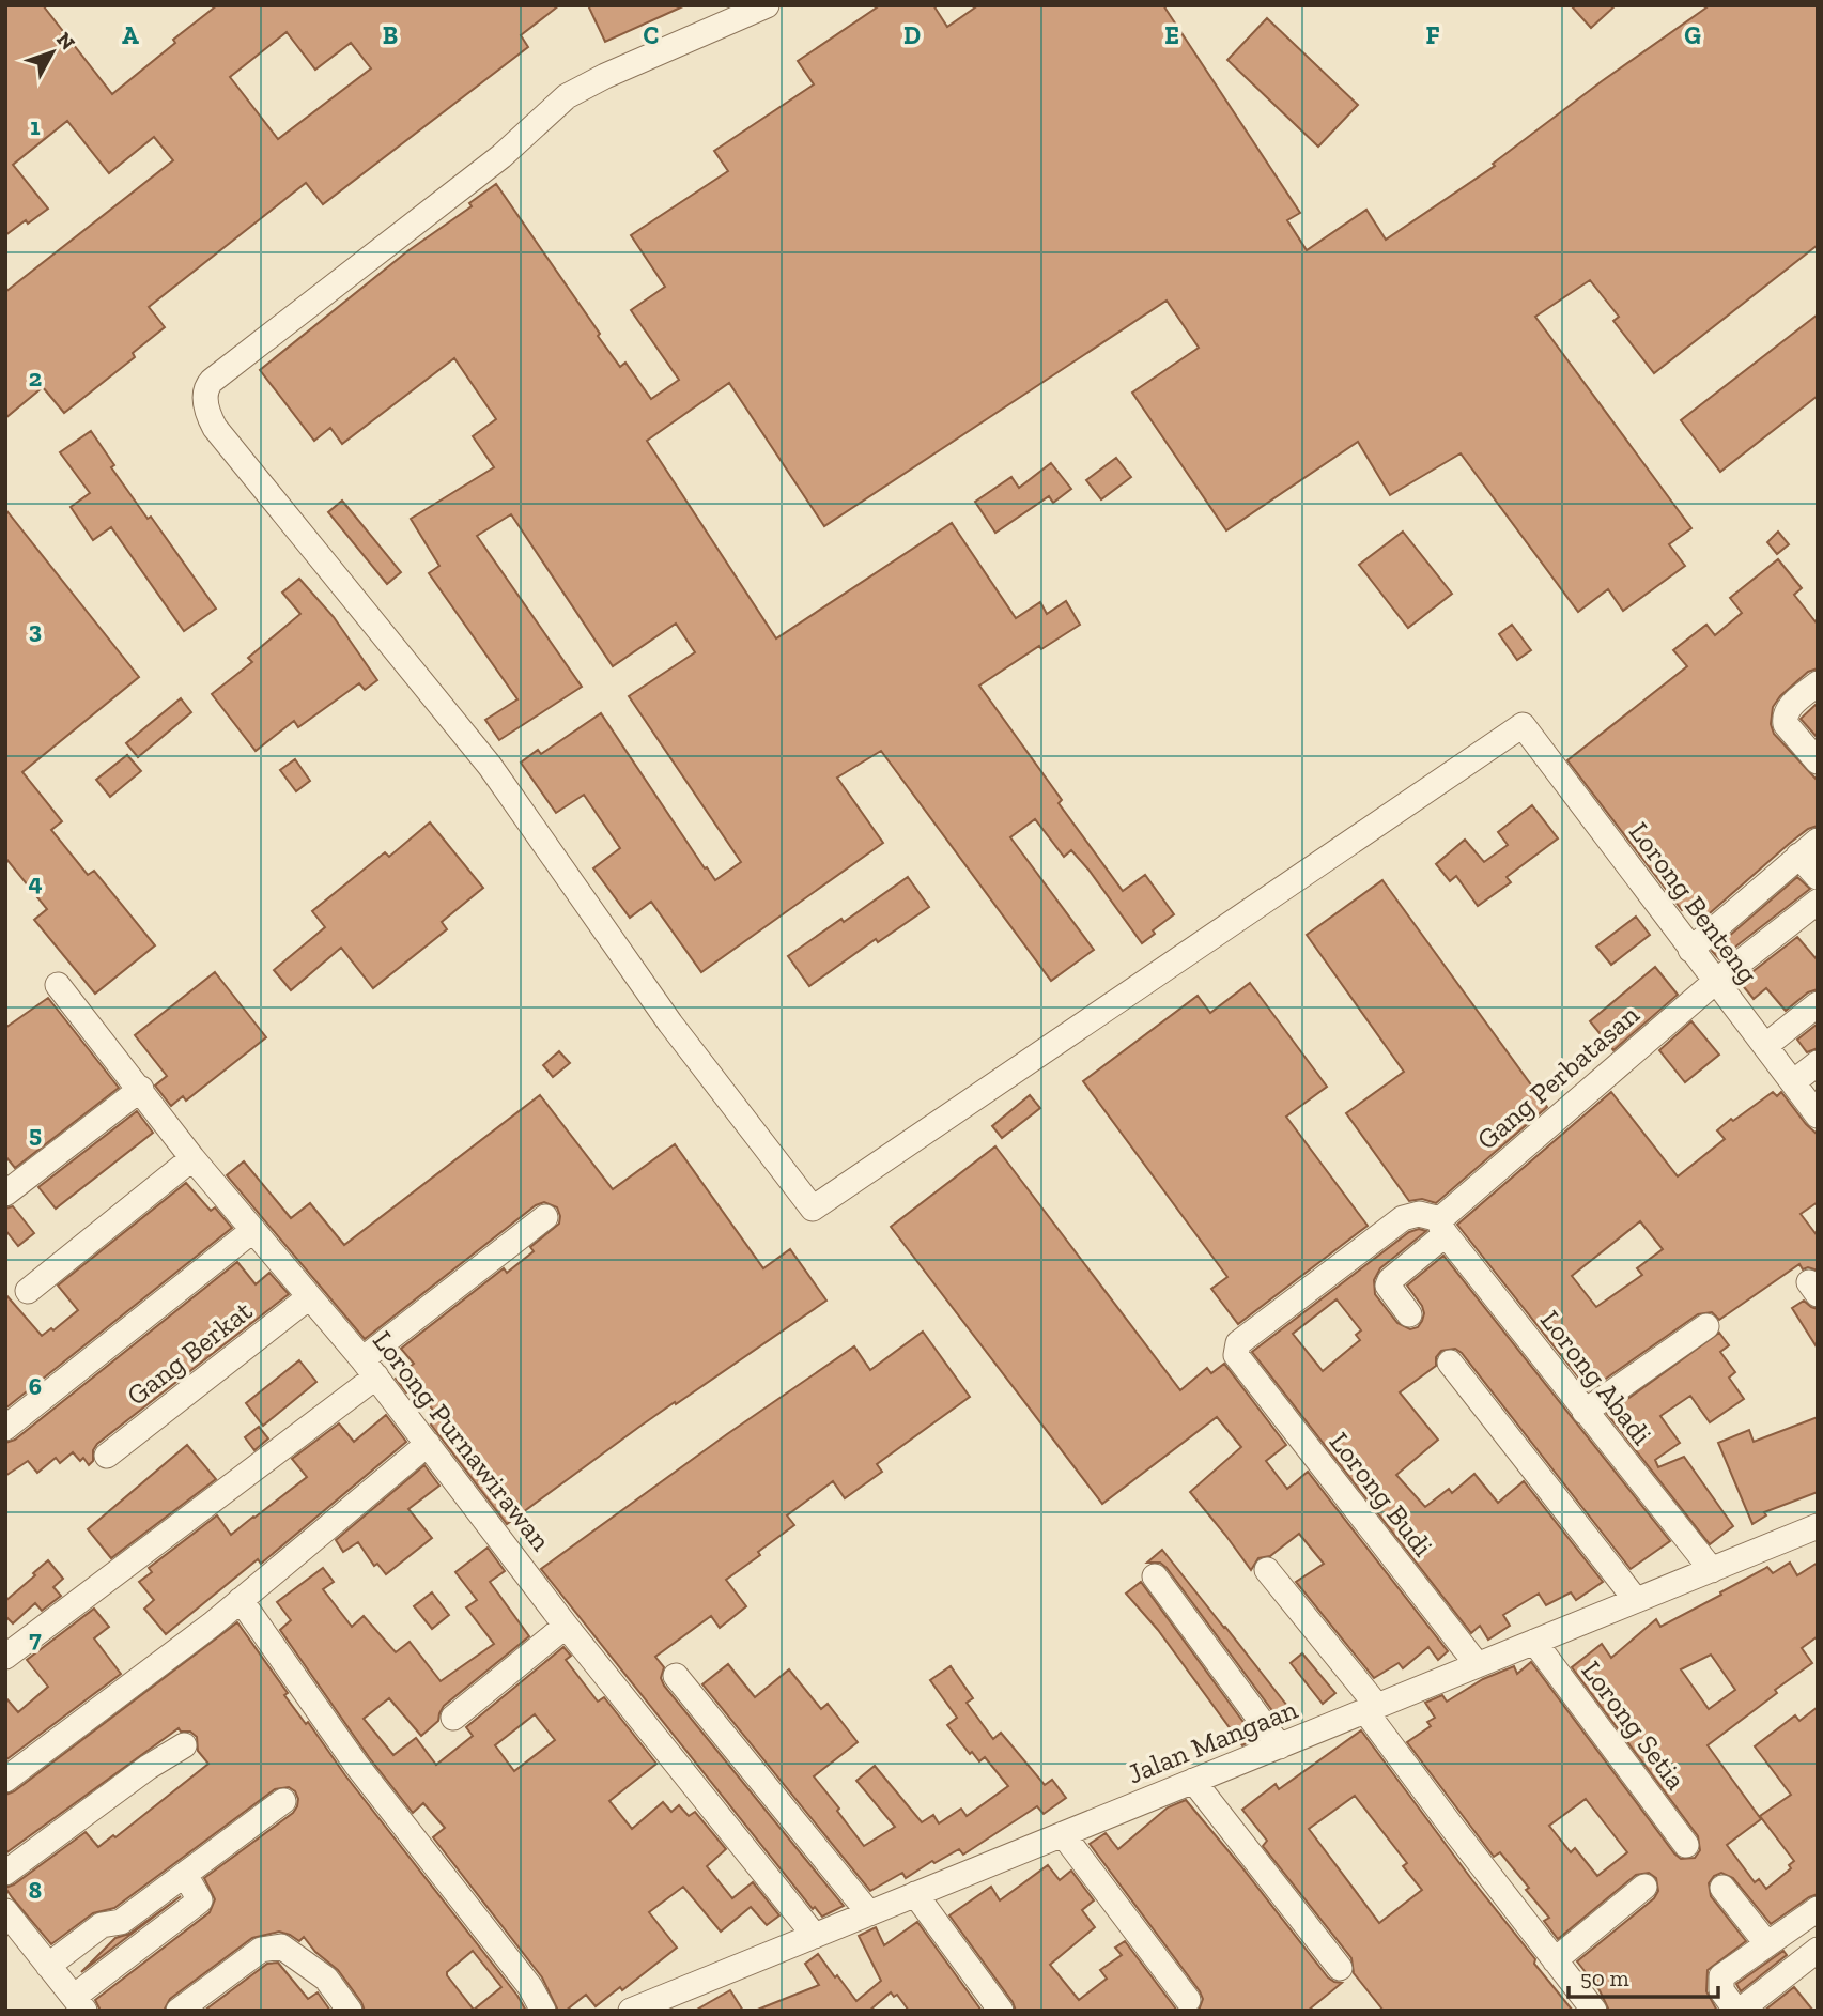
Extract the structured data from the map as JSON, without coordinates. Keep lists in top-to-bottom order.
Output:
{
  "streets": {
    "street": [
      "Lorong Benteng",
      "Gang Perbatasan",
      "Gang Berkat",
      "Lorong Abadi",
      "Lorong Purnawirawan",
      "Lorong Budi",
      "Lorong Setia",
      "Jalan Mangaan"
    ]
  },
  "crossings": [
    ["Lorong Benteng", "Gang Perbatasan"],
    ["Gang Perbatasan", "Lorong Abadi"],
    ["Gang Perbatasan", "Lorong Budi"],
    ["Gang Berkat", "Lorong Purnawirawan"],
    ["Lorong Abadi", "Lorong Budi"],
    ["Lorong Abadi", "Jalan Mangaan"],
    ["Lorong Purnawirawan", "Jalan Mangaan"],
    ["Lorong Budi", "Jalan Mangaan"],
    ["Lorong Setia", "Jalan Mangaan"]
  ],
  "scale_bar": "50 m",
  "north": "top right",
  "grid": {
    "columns": [
      "A",
      "B",
      "C",
      "D",
      "E",
      "F",
      "G"
    ],
    "rows": [
      "1",
      "2",
      "3",
      "4",
      "5",
      "6",
      "7",
      "8"
    ]
  }
}
